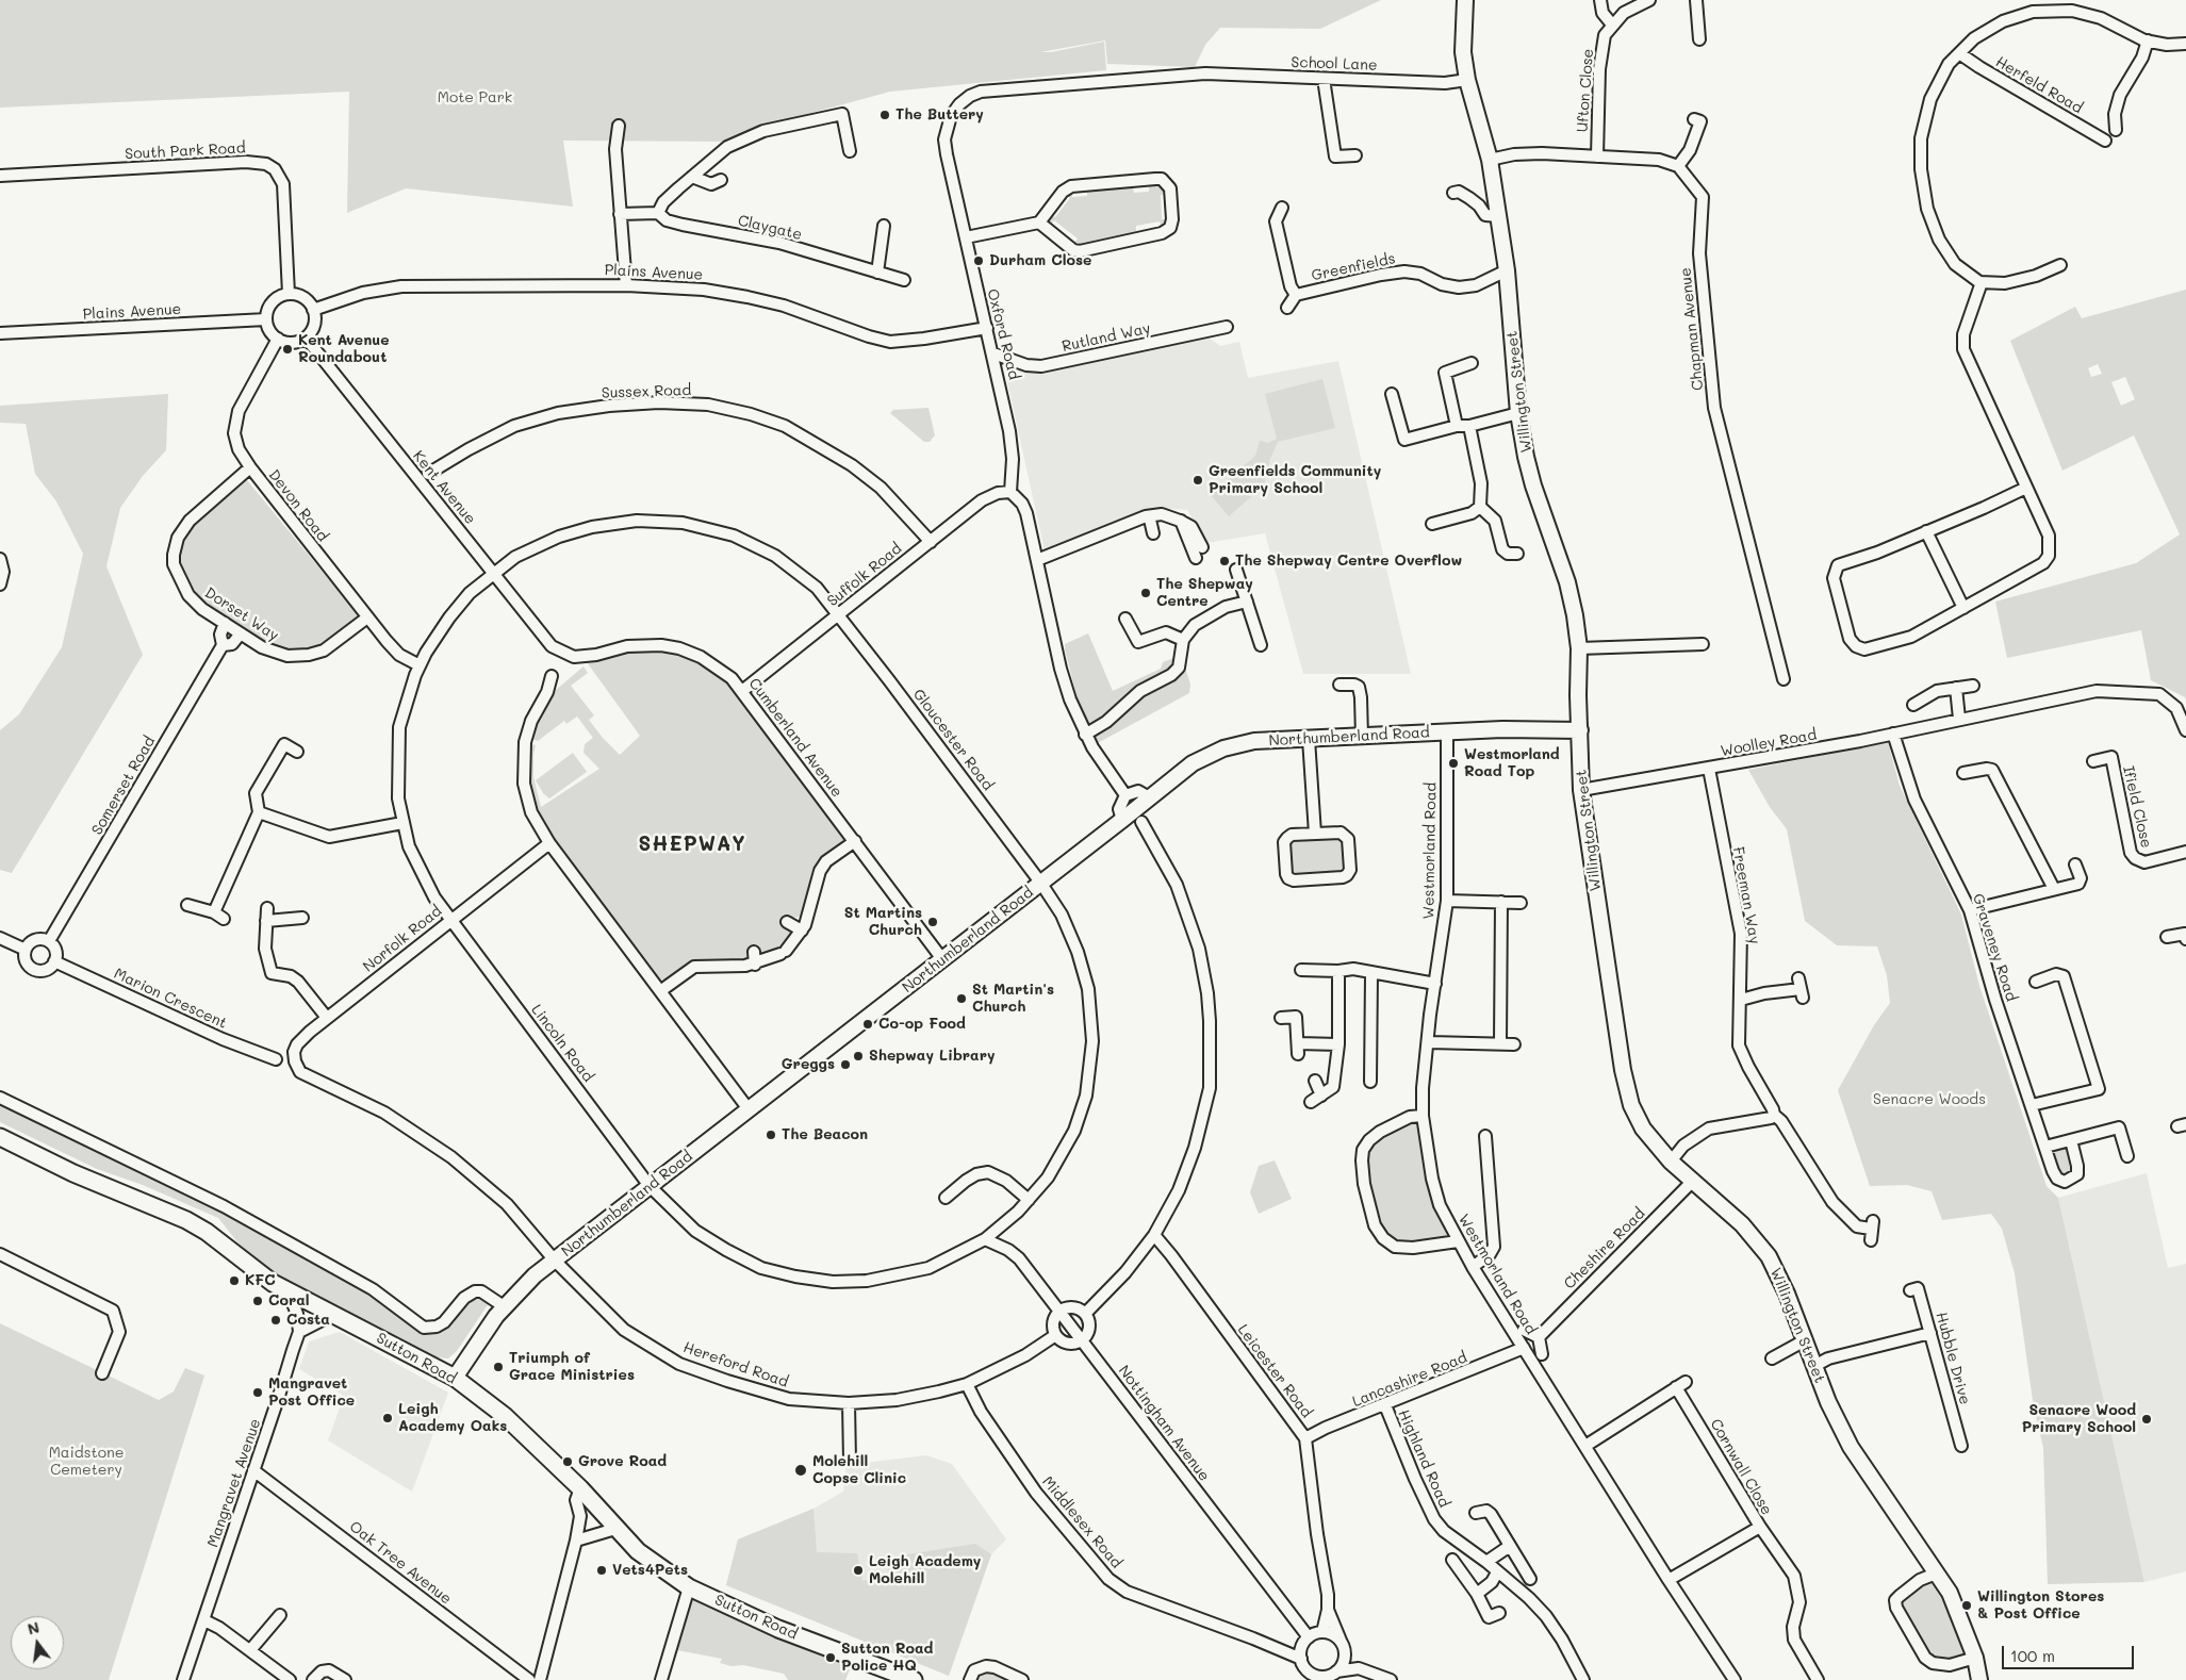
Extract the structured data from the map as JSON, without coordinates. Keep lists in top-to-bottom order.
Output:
{
  "streets": {
    "main road": ["Sutton Road"],
    "street": [
      "School Lane",
      "Herfeld Road",
      "Ufton Close",
      "South Park Road",
      "Claygate",
      "Greenfields",
      "Plains Avenue",
      "Chapman Avenue",
      "Oxford Road",
      "Rutland Way",
      "Sussex Road",
      "Willington Street",
      "Kent Avenue",
      "Devon Road",
      "Suffolk Road",
      "Dorset Way",
      "Northumberland Road",
      "Cumberland Avenue",
      "Gloucester Road",
      "Woolley Road",
      "Somerset Road",
      "Ifield Close",
      "Westmorland Road",
      "Freeman Way",
      "Norfolk Road",
      "Graveney Road",
      "Marion Crescent",
      "Lincoln Road",
      "Cheshire Road",
      "Hubble Drive",
      "Hereford Road",
      "Leicester Road",
      "Lancashire Road",
      "Nottingham Avenue",
      "Highland Road",
      "Cornwall Close",
      "Mangravet Avenue",
      "Middlesex Road",
      "Oak Tree Avenue"
    ]
  },
  "crossings": [
    ["School Lane", "Oxford Road"],
    ["School Lane", "Willington Street"],
    ["South Park Road", "Plains Avenue"],
    ["South Park Road", "Kent Avenue"],
    ["South Park Road", "Devon Road"],
    ["Greenfields", "Willington Street"],
    ["Plains Avenue", "Oxford Road"],
    ["Plains Avenue", "Kent Avenue"],
    ["Plains Avenue", "Devon Road"],
    ["Oxford Road", "Rutland Way"],
    ["Oxford Road", "Suffolk Road"],
    ["Sussex Road", "Suffolk Road"],
    ["Willington Street", "Northumberland Road"],
    ["Willington Street", "Woolley Road"],
    ["Willington Street", "Cheshire Road"],
    ["Kent Avenue", "Devon Road"],
    ["Kent Avenue", "Cumberland Avenue"],
    ["Kent Avenue", "Gloucester Road"],
    ["Kent Avenue", "Lincoln Road"],
    ["Devon Road", "Dorset Way"],
    ["Devon Road", "Lincoln Road"],
    ["Suffolk Road", "Cumberland Avenue"],
    ["Suffolk Road", "Gloucester Road"],
    ["Dorset Way", "Somerset Road"],
    ["Northumberland Road", "Cumberland Avenue"],
    ["Northumberland Road", "Gloucester Road"],
    ["Northumberland Road", "Westmorland Road"],
    ["Northumberland Road", "Lincoln Road"],
    ["Northumberland Road", "Sutton Road"],
    ["Northumberland Road", "Hereford Road"],
    ["Gloucester Road", "Lincoln Road"],
    ["Gloucester Road", "Nottingham Avenue"],
    ["Woolley Road", "Freeman Way"],
    ["Woolley Road", "Graveney Road"],
    ["Somerset Road", "Marion Crescent"],
    ["Westmorland Road", "Lancashire Road"],
    ["Westmorland Road", "Cornwall Close"],
    ["Norfolk Road", "Lincoln Road"],
    ["Norfolk Road", "Hereford Road"],
    ["Lincoln Road", "Nottingham Avenue"],
    ["Hereford Road", "Middlesex Road"],
    ["Leicester Road", "Lancashire Road"],
    ["Leicester Road", "Nottingham Avenue"],
    ["Leicester Road", "Middlesex Road"],
    ["Lancashire Road", "Highland Road"],
    ["Nottingham Avenue", "Middlesex Road"],
    ["Mangravet Avenue", "Oak Tree Avenue"]
  ],
  "districts": ["SHEPWAY"],
  "parks": ["Mote Park", "Senacre Woods", "Maidstone Cemetery"],
  "places": [
    "The Buttery",
    "Durham Close",
    "Kent Avenue Roundabout",
    "Greenfields Community Primary School",
    "The Shepway Centre Overflow",
    "The Shepway Centre",
    "Westmorland Road Top",
    "St Martins Church",
    "St Martin's Church",
    "Co-op Food",
    "Shepway Library",
    "Greggs",
    "The Beacon",
    "KFC",
    "Coral",
    "Costa",
    "Triumph of Grace Ministries",
    "Mangravet Post Office",
    "Leigh Academy Oaks",
    "Senacre Wood Primary School",
    "Grove Road",
    "Molehill Copse Clinic",
    "Vets4Pets",
    "Leigh Academy Molehill",
    "Willington Stores & Post Office",
    "Sutton Road Police HQ"
  ],
  "scale_bar": "100 m",
  "north": "top"
}
